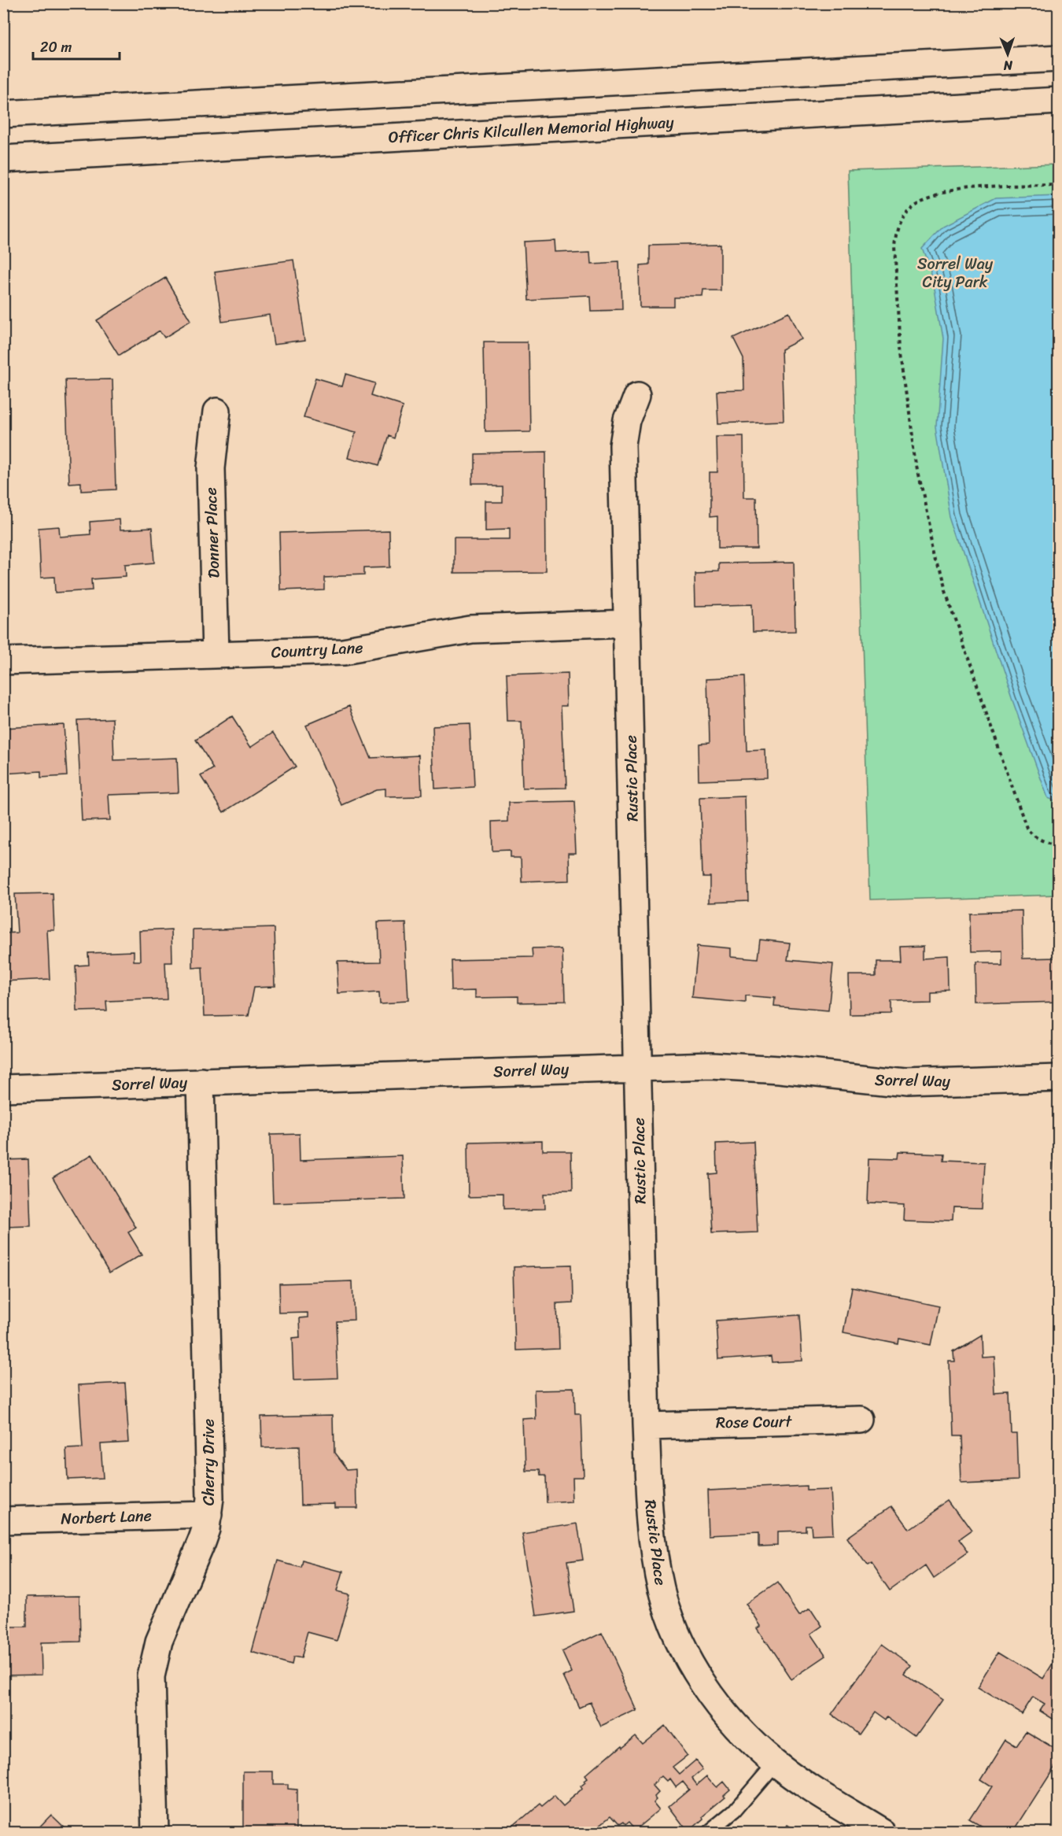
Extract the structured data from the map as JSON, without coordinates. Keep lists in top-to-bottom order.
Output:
{
  "streets": {
    "main road": [
      "Officer Chris Kilcullen Memorial Highway",
      "Donner Place",
      "Country Lane",
      "Rustic Place",
      "Sorrel Way",
      "Rose Court",
      "Cherry Drive",
      "Norbert Lane"
    ]
  },
  "crossings": [
    ["Donner Place", "Country Lane"],
    ["Country Lane", "Rustic Place"],
    ["Rustic Place", "Sorrel Way"],
    ["Rustic Place", "Rose Court"],
    ["Sorrel Way", "Cherry Drive"],
    ["Cherry Drive", "Norbert Lane"]
  ],
  "parks": ["Sorrel Way City Park"],
  "scale_bar": "20 m",
  "north": "bottom"
}
